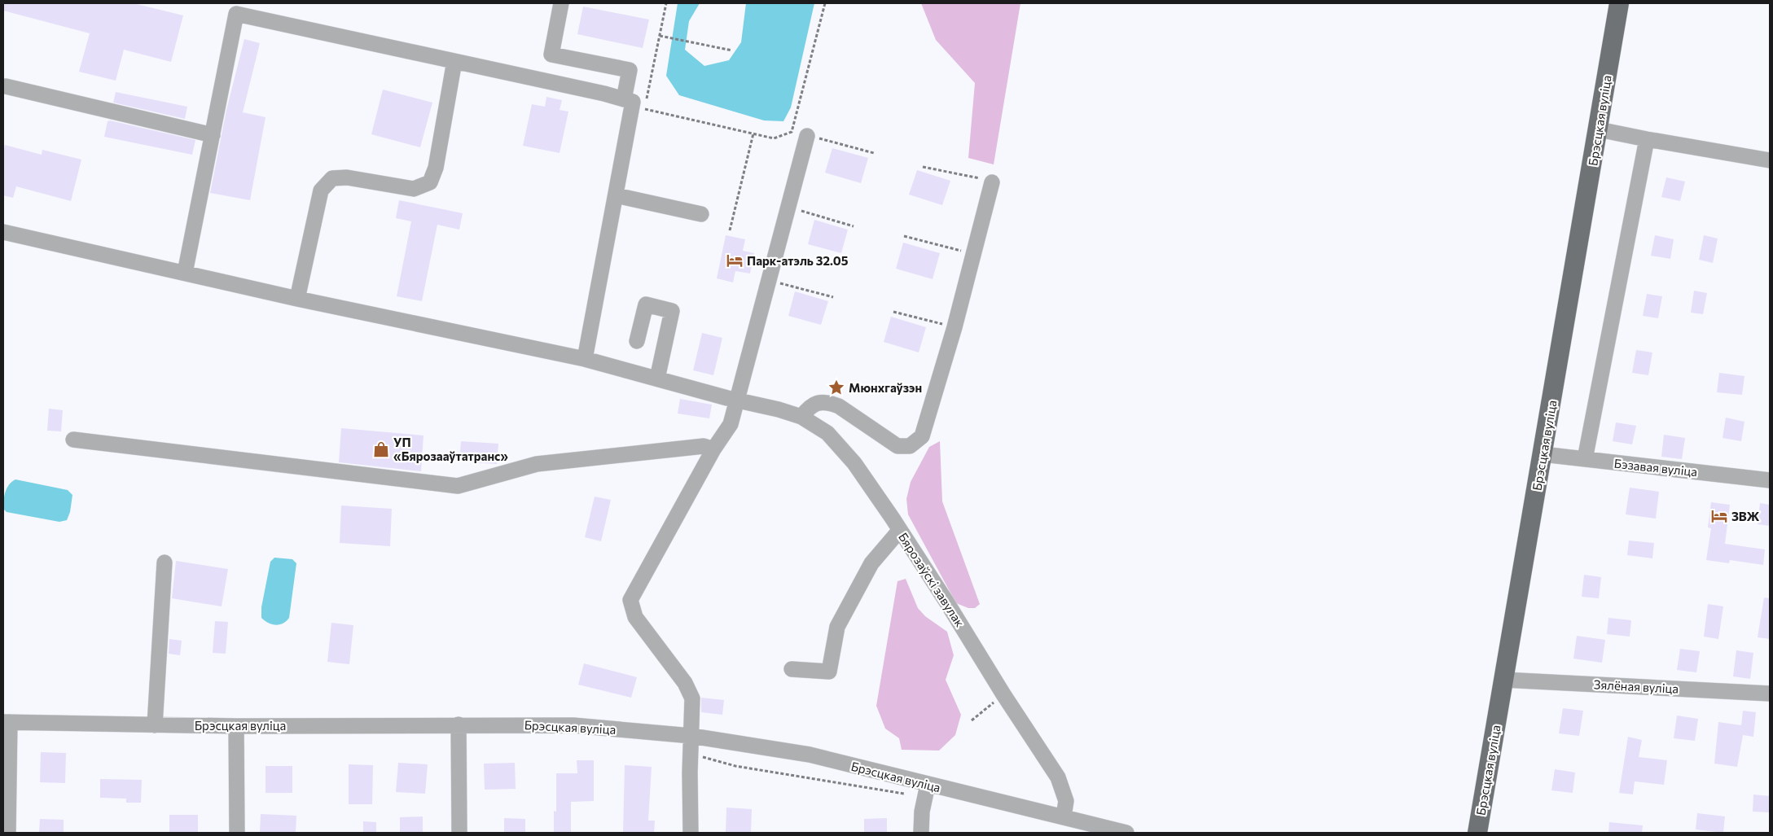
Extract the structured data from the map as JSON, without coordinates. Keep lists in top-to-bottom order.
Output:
{
  "streets": {
    "main road": ["Брэсцкая вуліца"],
    "street": ["Бэзавая вуліца", "Бярозаўскі завулак", "Зялёная вуліца"]
  },
  "crossings": [
    ["Брэсцкая вуліца", "Бэзавая вуліца"],
    ["Брэсцкая вуліца", "Бярозаўскі завулак"],
    ["Брэсцкая вуліца", "Зялёная вуліца"]
  ],
  "places": {
    "hotel": ["Парк-атэль 32.05", "ЗВЖ"],
    "place": ["Мюнхгаўзэн"],
    "shop": ["УП «Бярозааўтатранс»"]
  }
}
